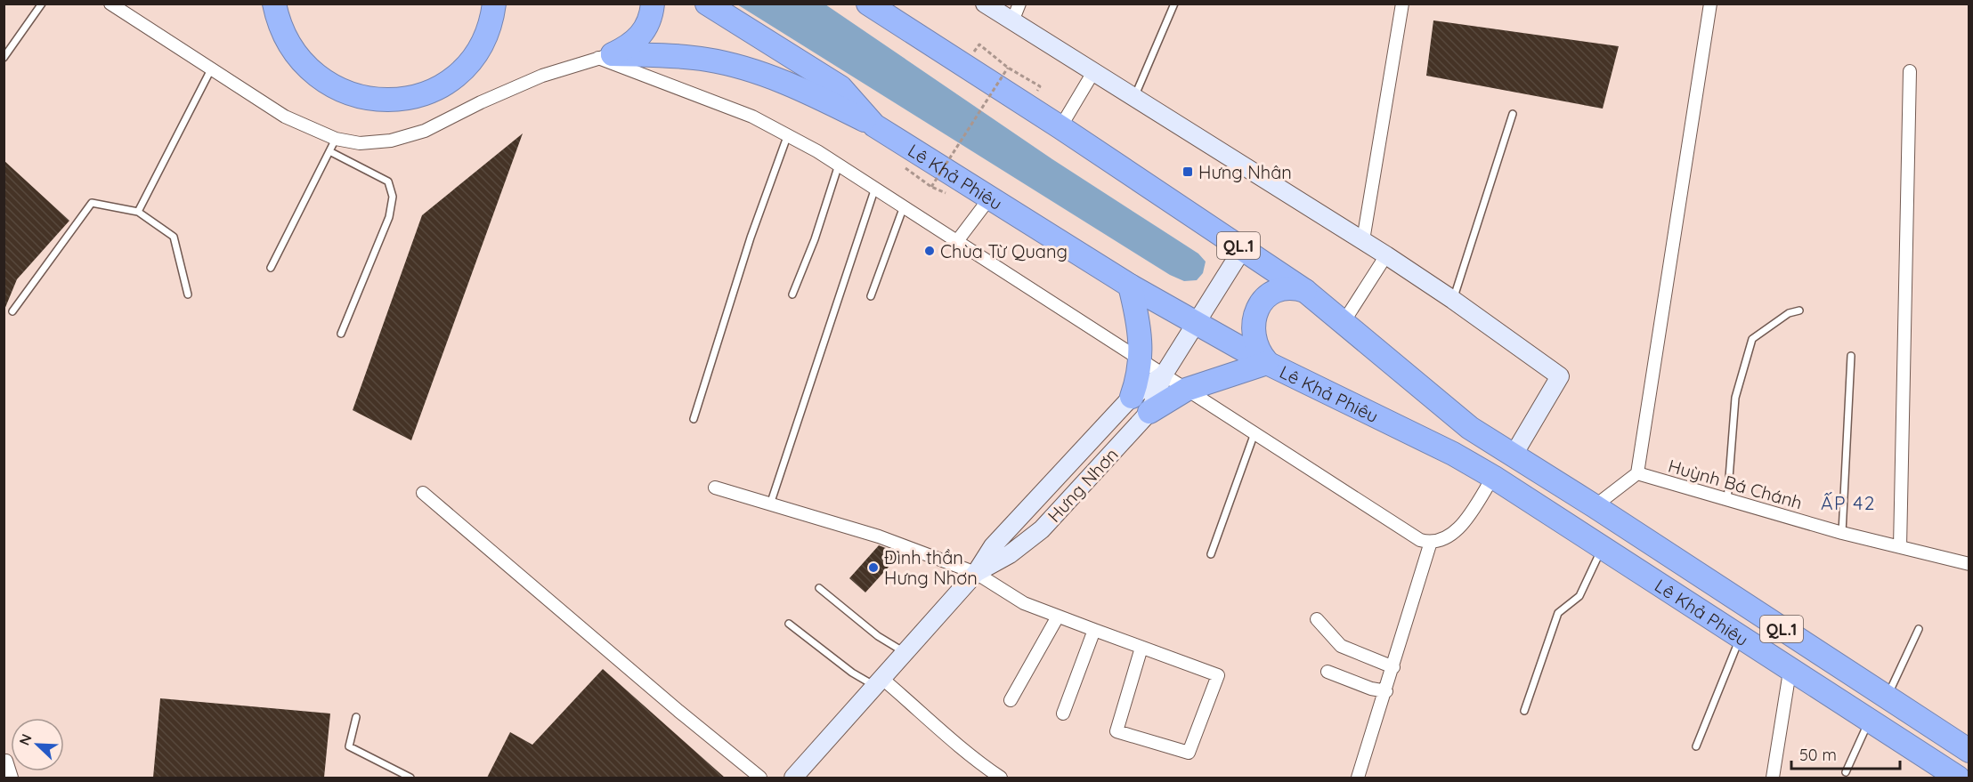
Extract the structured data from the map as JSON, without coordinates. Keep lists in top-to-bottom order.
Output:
{
  "streets": {
    "highway": ["Lê Khả Phiêu", "QL.1"],
    "street": ["Huỳnh Bá Chánh", "Hưng Nhơn"]
  },
  "crossings": [
    ["Lê Khả Phiêu", "Hưng Nhơn"]
  ],
  "districts": ["ẤP 42"],
  "places": {
    "transit": ["Hưng Nhân"],
    "other": ["Chùa Từ Quang", "Đình thần Hưng Nhơn"]
  },
  "scale_bar": "50 m",
  "north": "top left"
}
